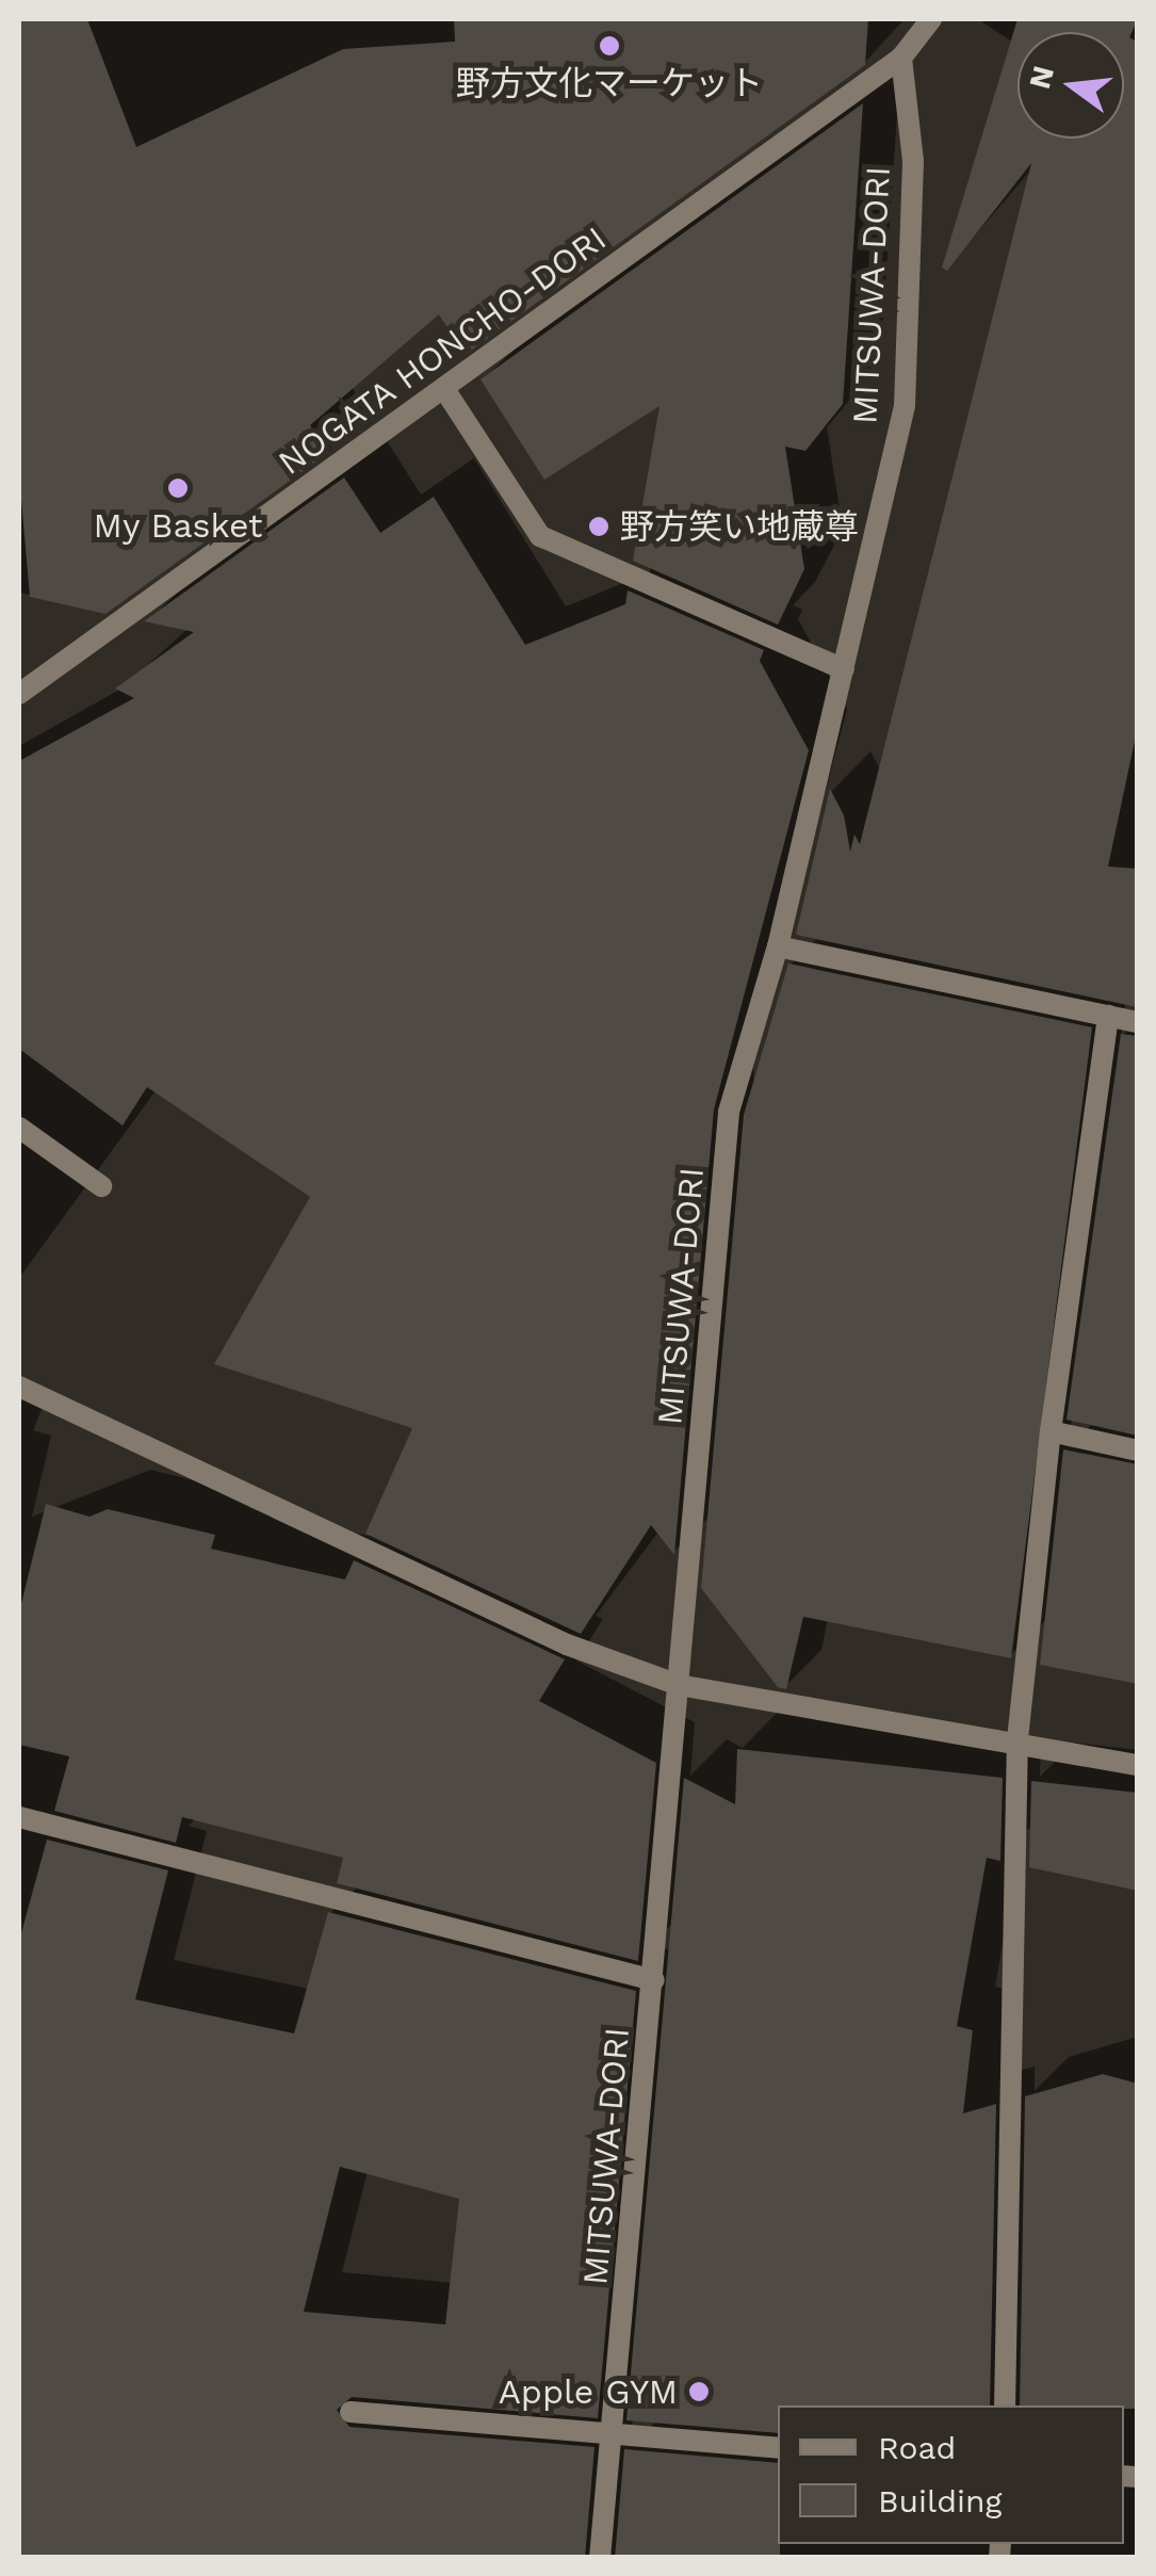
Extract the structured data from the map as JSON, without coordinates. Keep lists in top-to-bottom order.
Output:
{
  "streets": {
    "street": ["MITSUWA-DORI", "NOGATA HONCHO-DORI"]
  },
  "crossings": [
    ["MITSUWA-DORI", "NOGATA HONCHO-DORI"]
  ],
  "places": [
    "野方文化マーケット",
    "My Basket",
    "野方笑い地蔵尊",
    "Apple GYM"
  ],
  "legend": ["Road", "Building"],
  "north": "left"
}
